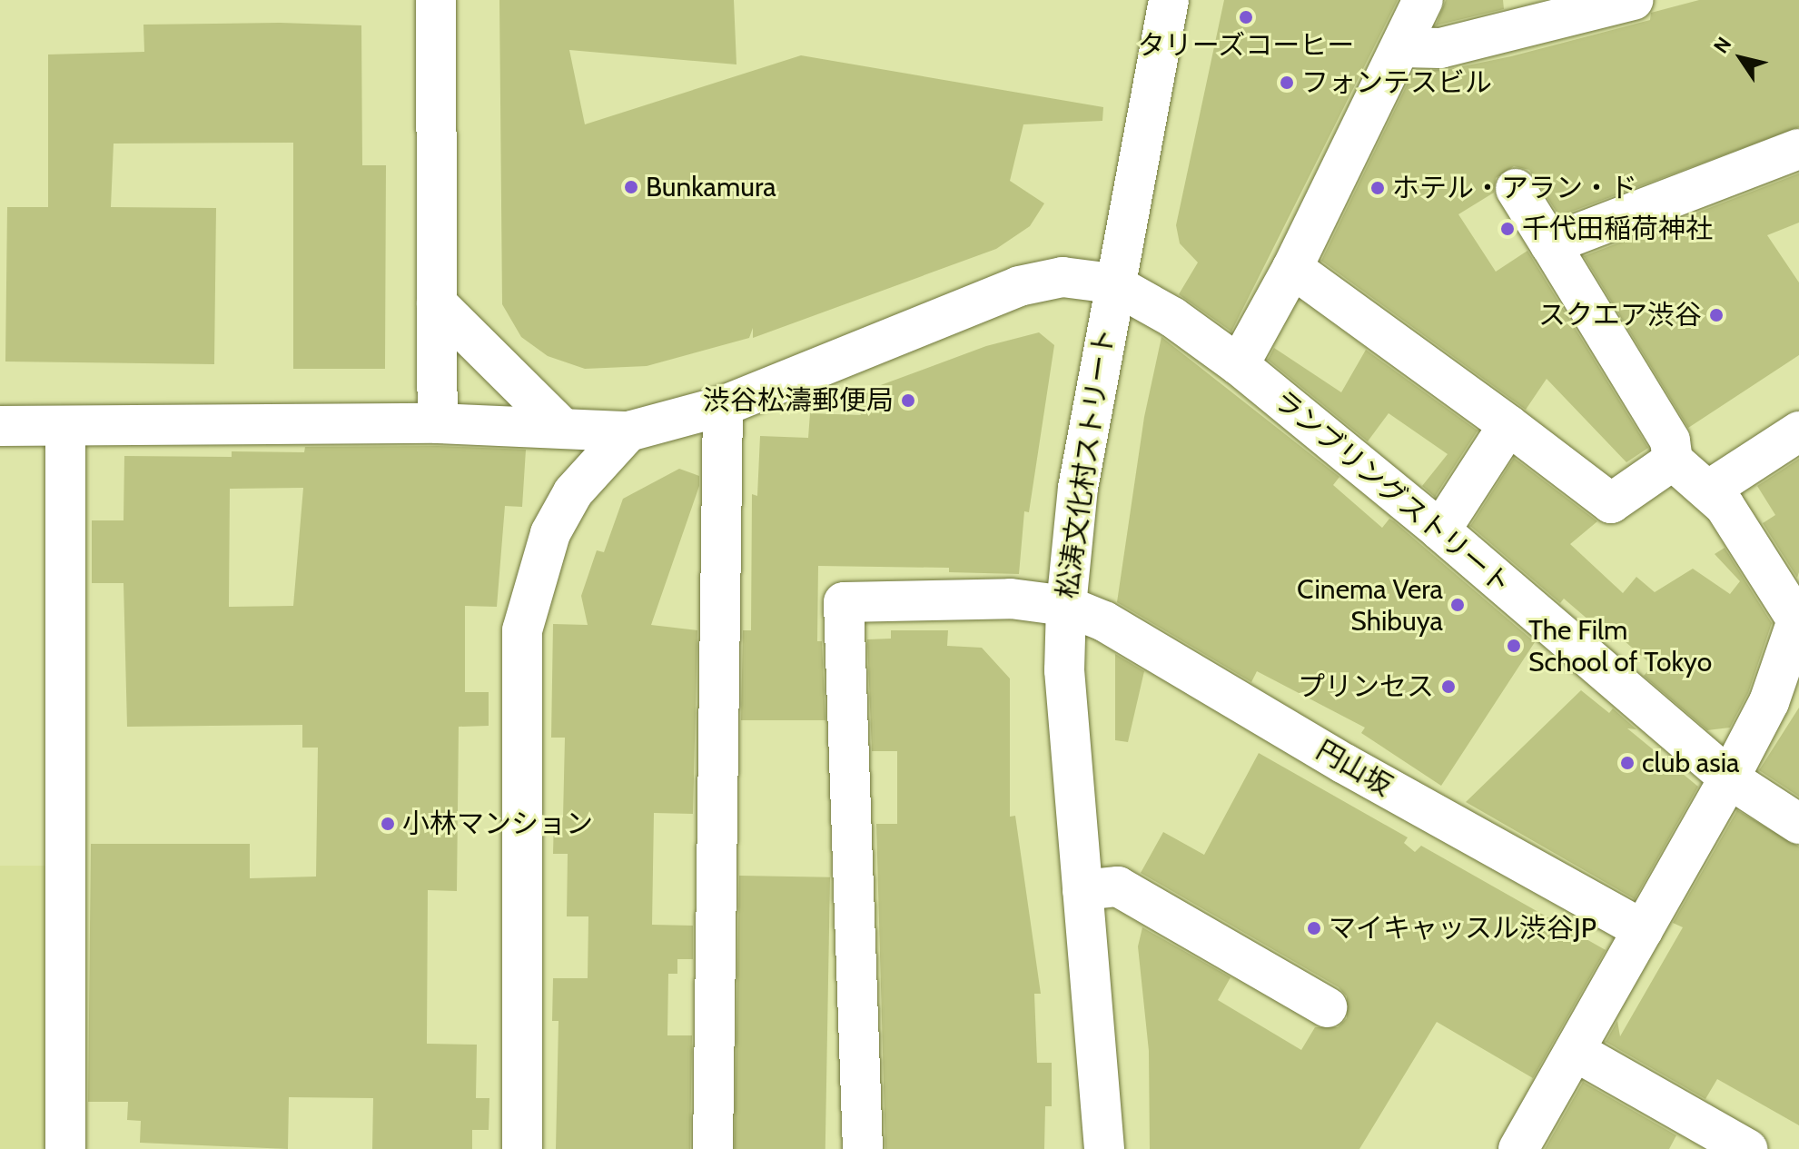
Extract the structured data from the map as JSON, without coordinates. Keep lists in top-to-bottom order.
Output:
{
  "streets": {
    "street": ["松涛文化村ストリート", "ランブリングストリート", "円山坂"]
  },
  "crossings": [
    ["松涛文化村ストリート", "ランブリングストリート"],
    ["松涛文化村ストリート", "円山坂"]
  ],
  "places": [
    "タリーズコーヒー",
    "フォンテスビル",
    "Bunkamura",
    "ホテル・アラン・ド",
    "千代田稲荷神社",
    "スクエア渋谷",
    "渋谷松濤郵便局",
    "Cinema Vera Shibuya",
    "The Film School of Tokyo",
    "プリンセス",
    "club asia",
    "小林マンション",
    "マイキャッスル渋谷JP"
  ],
  "north": "top left"
}
